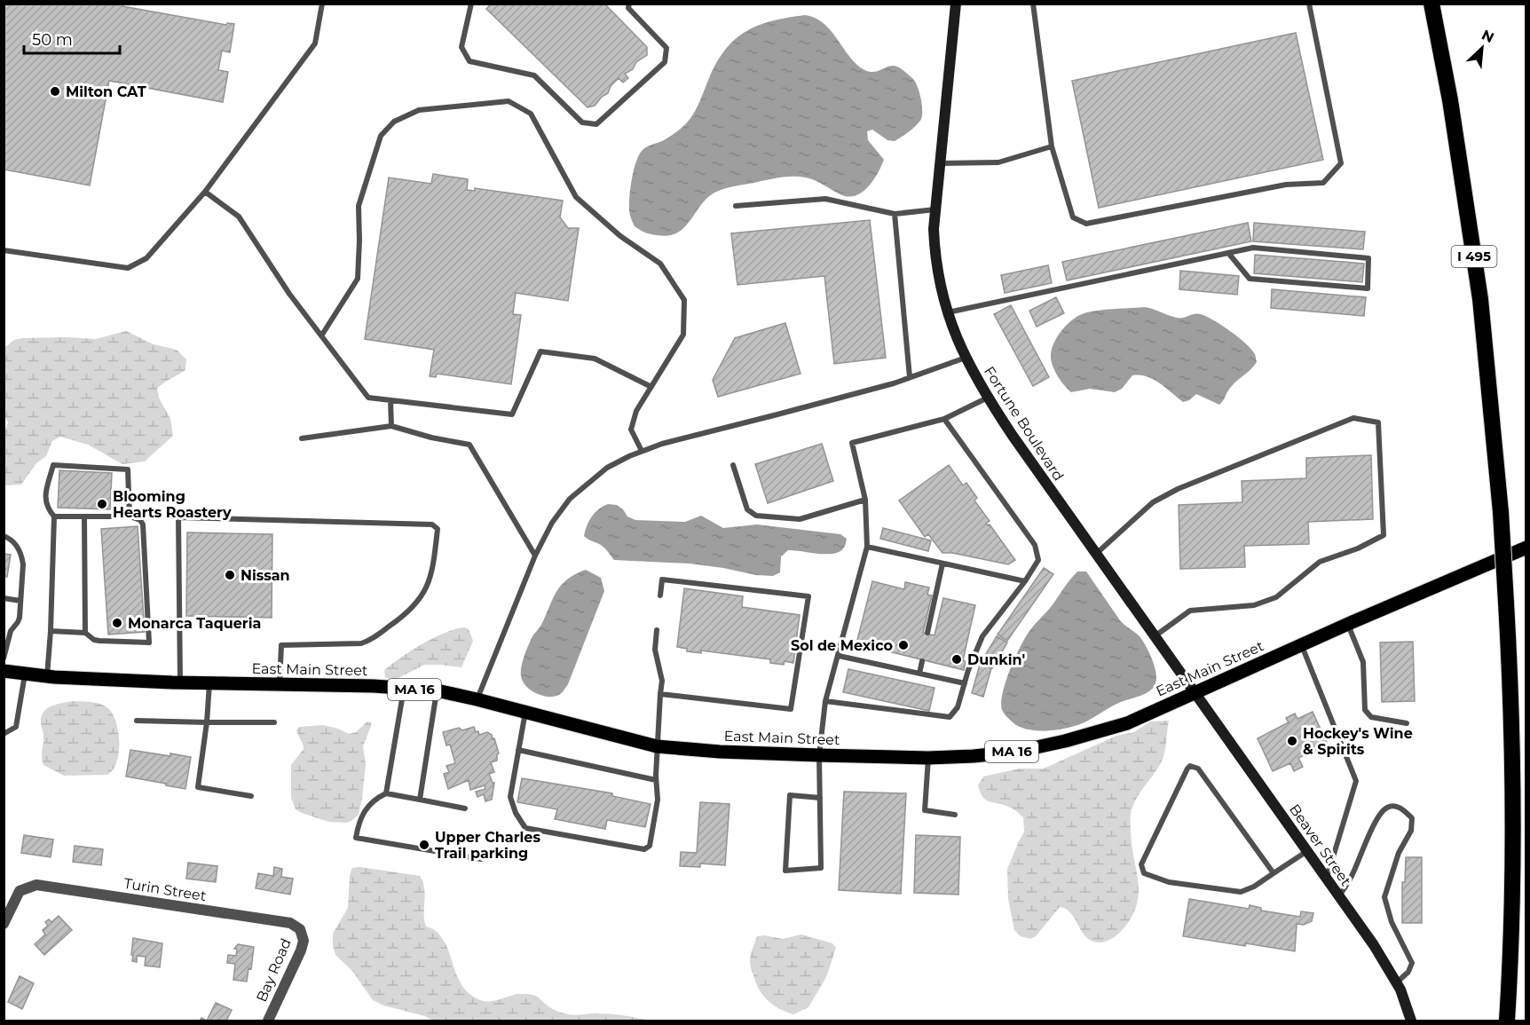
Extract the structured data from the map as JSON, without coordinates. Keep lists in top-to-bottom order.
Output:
{
  "streets": {
    "highway": ["I 495"],
    "main road": [
      "Fortune Boulevard",
      "East Main Street",
      "MA 16",
      "Beaver Street"
    ],
    "street": ["Turin Street", "Bay Road"]
  },
  "crossings": [
    ["Fortune Boulevard", "East Main Street"],
    ["Fortune Boulevard", "Beaver Street"],
    ["East Main Street", "Beaver Street"],
    ["Turin Street", "Bay Road"]
  ],
  "places": [
    "Milton CAT",
    "Blooming Hearts Roastery",
    "Nissan",
    "Monarca Taqueria",
    "Sol de Mexico",
    "Dunkin'",
    "Hockey's Wine & Spirits",
    "Upper Charles Trail parking"
  ],
  "scale_bar": "50 m",
  "north": "top right"
}
